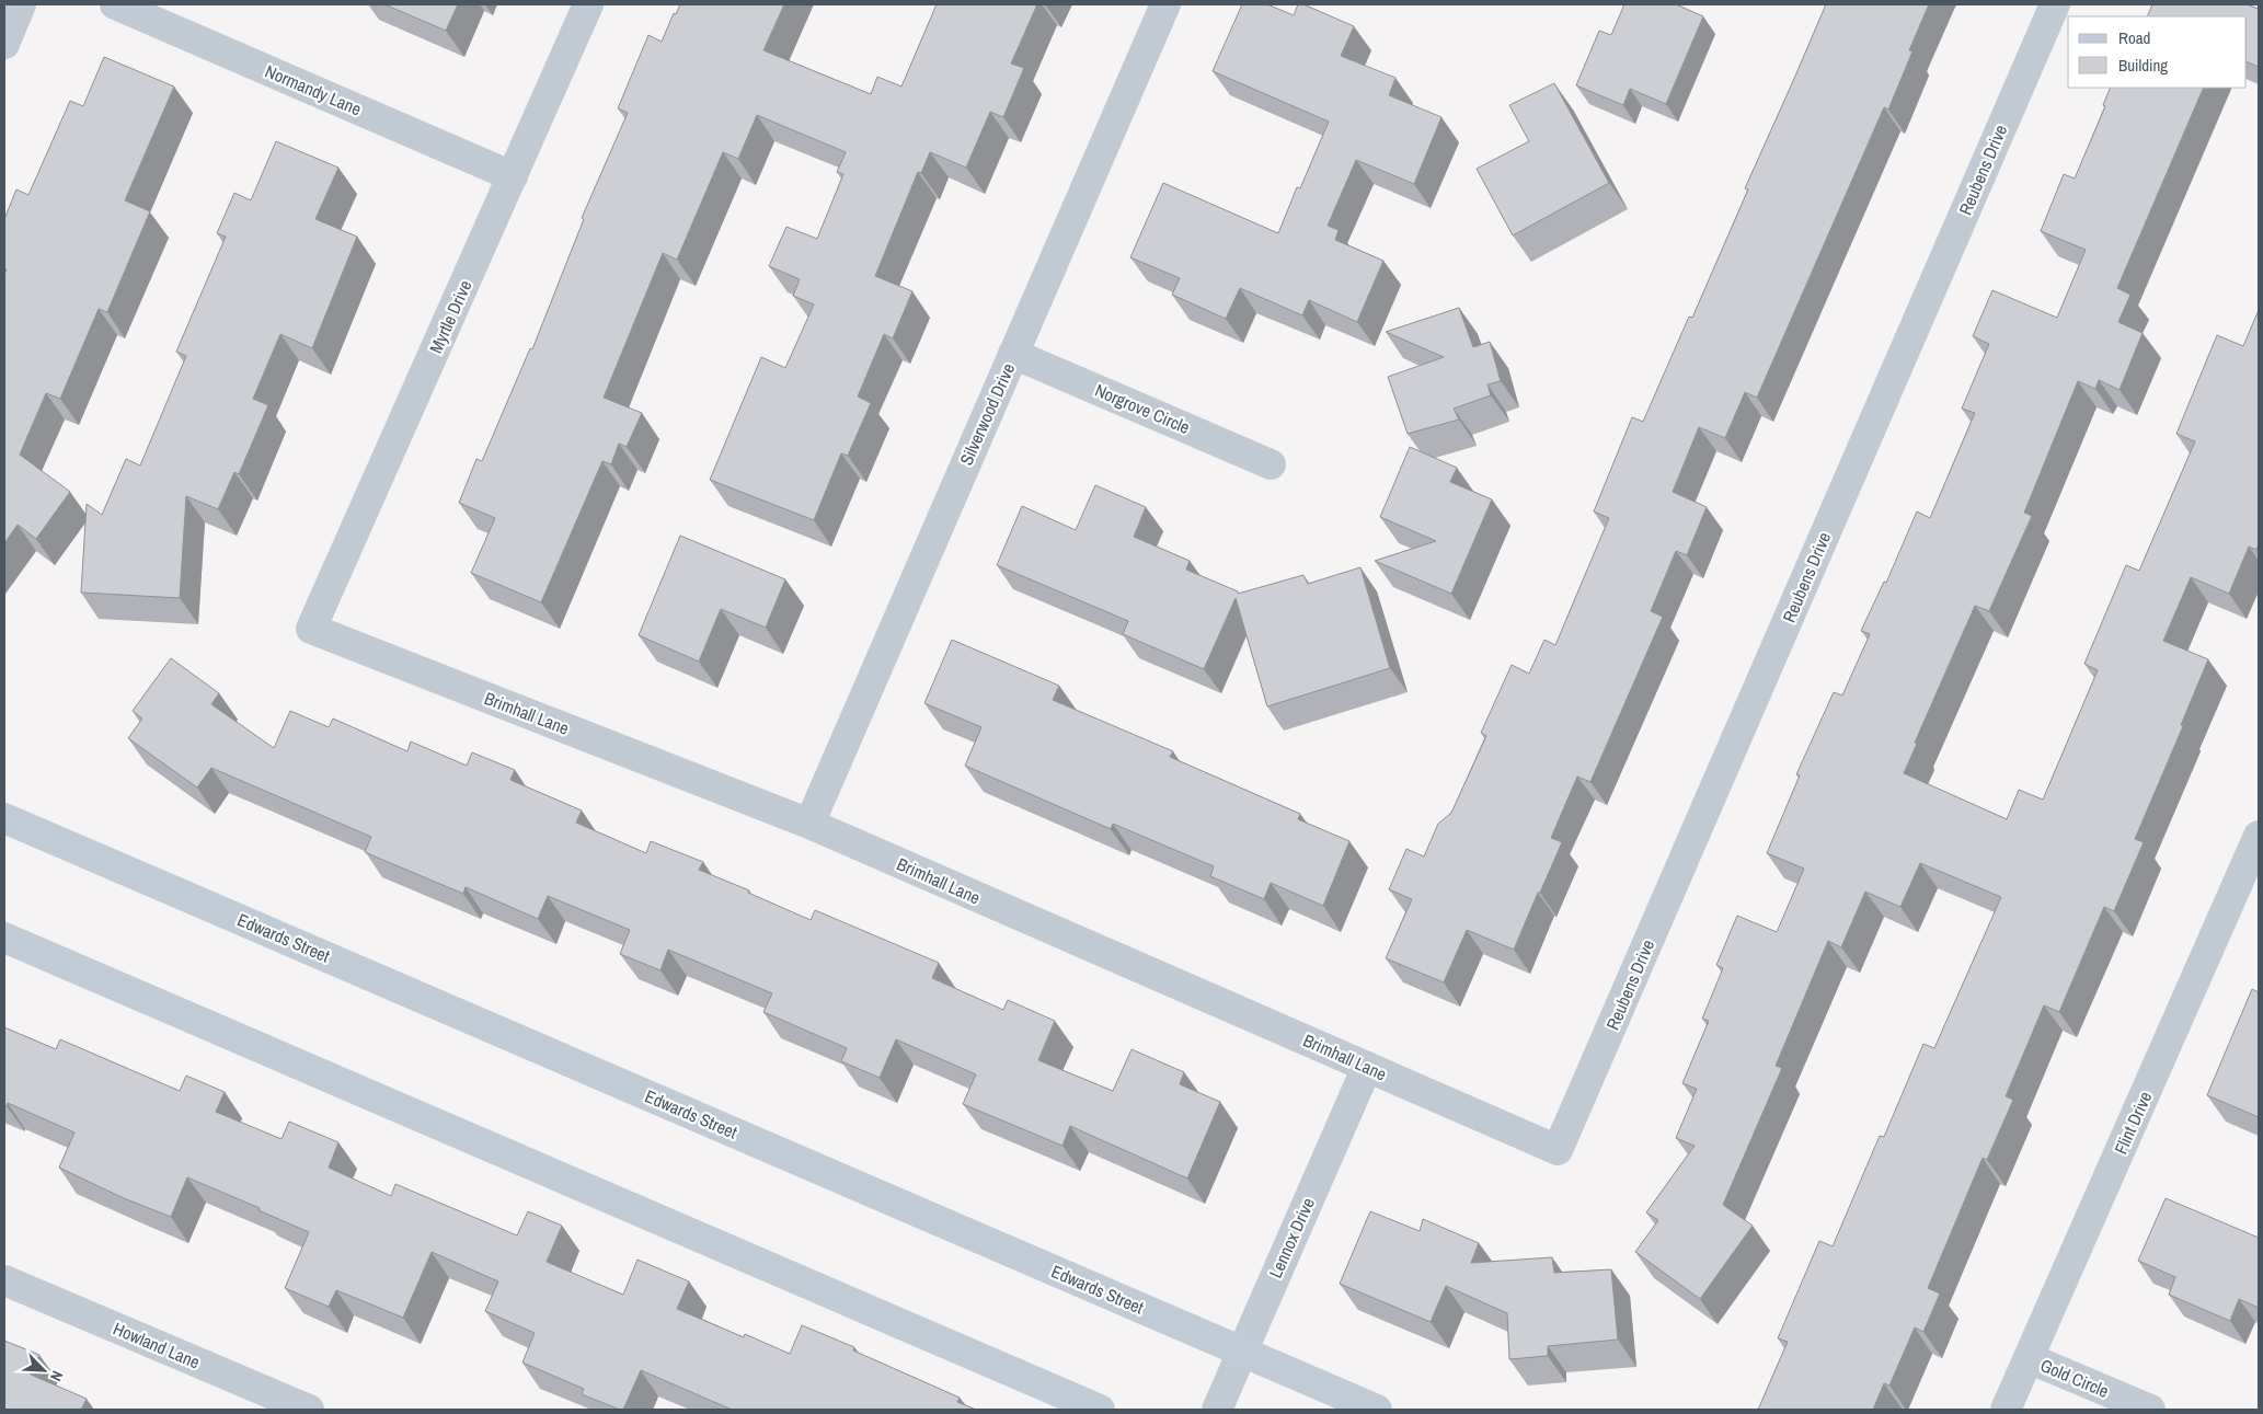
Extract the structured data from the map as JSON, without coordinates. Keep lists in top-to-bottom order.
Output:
{
  "streets": {
    "main road": ["Edwards Street"],
    "street": [
      "Normandy Lane",
      "Reubens Drive",
      "Myrtle Drive",
      "Norgrove Circle",
      "Silverwood Drive",
      "Brimhall Lane",
      "Flint Drive",
      "Lennox Drive",
      "Howland Lane",
      "Gold Circle"
    ]
  },
  "crossings": [
    ["Normandy Lane", "Myrtle Drive"],
    ["Reubens Drive", "Brimhall Lane"],
    ["Myrtle Drive", "Brimhall Lane"],
    ["Norgrove Circle", "Silverwood Drive"],
    ["Silverwood Drive", "Brimhall Lane"],
    ["Brimhall Lane", "Lennox Drive"],
    ["Edwards Street", "Lennox Drive"],
    ["Flint Drive", "Gold Circle"]
  ],
  "legend": ["Road", "Building"],
  "north": "bottom right"
}
